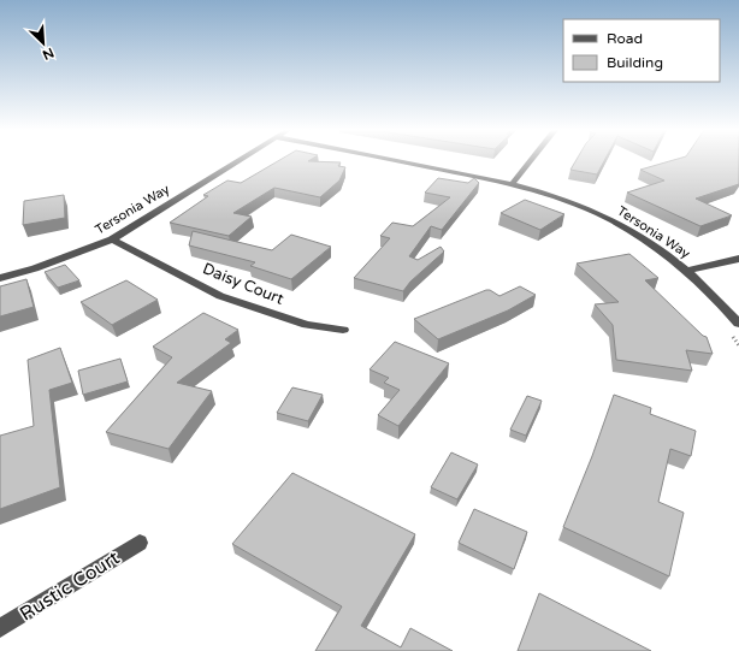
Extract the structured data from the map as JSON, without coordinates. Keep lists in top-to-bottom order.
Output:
{
  "streets": {
    "street": ["Tersonia Way", "Daisy Court", "Rustic Court"]
  },
  "crossings": [
    ["Tersonia Way", "Daisy Court"]
  ],
  "legend": ["Road", "Building"],
  "north": "bottom right"
}
